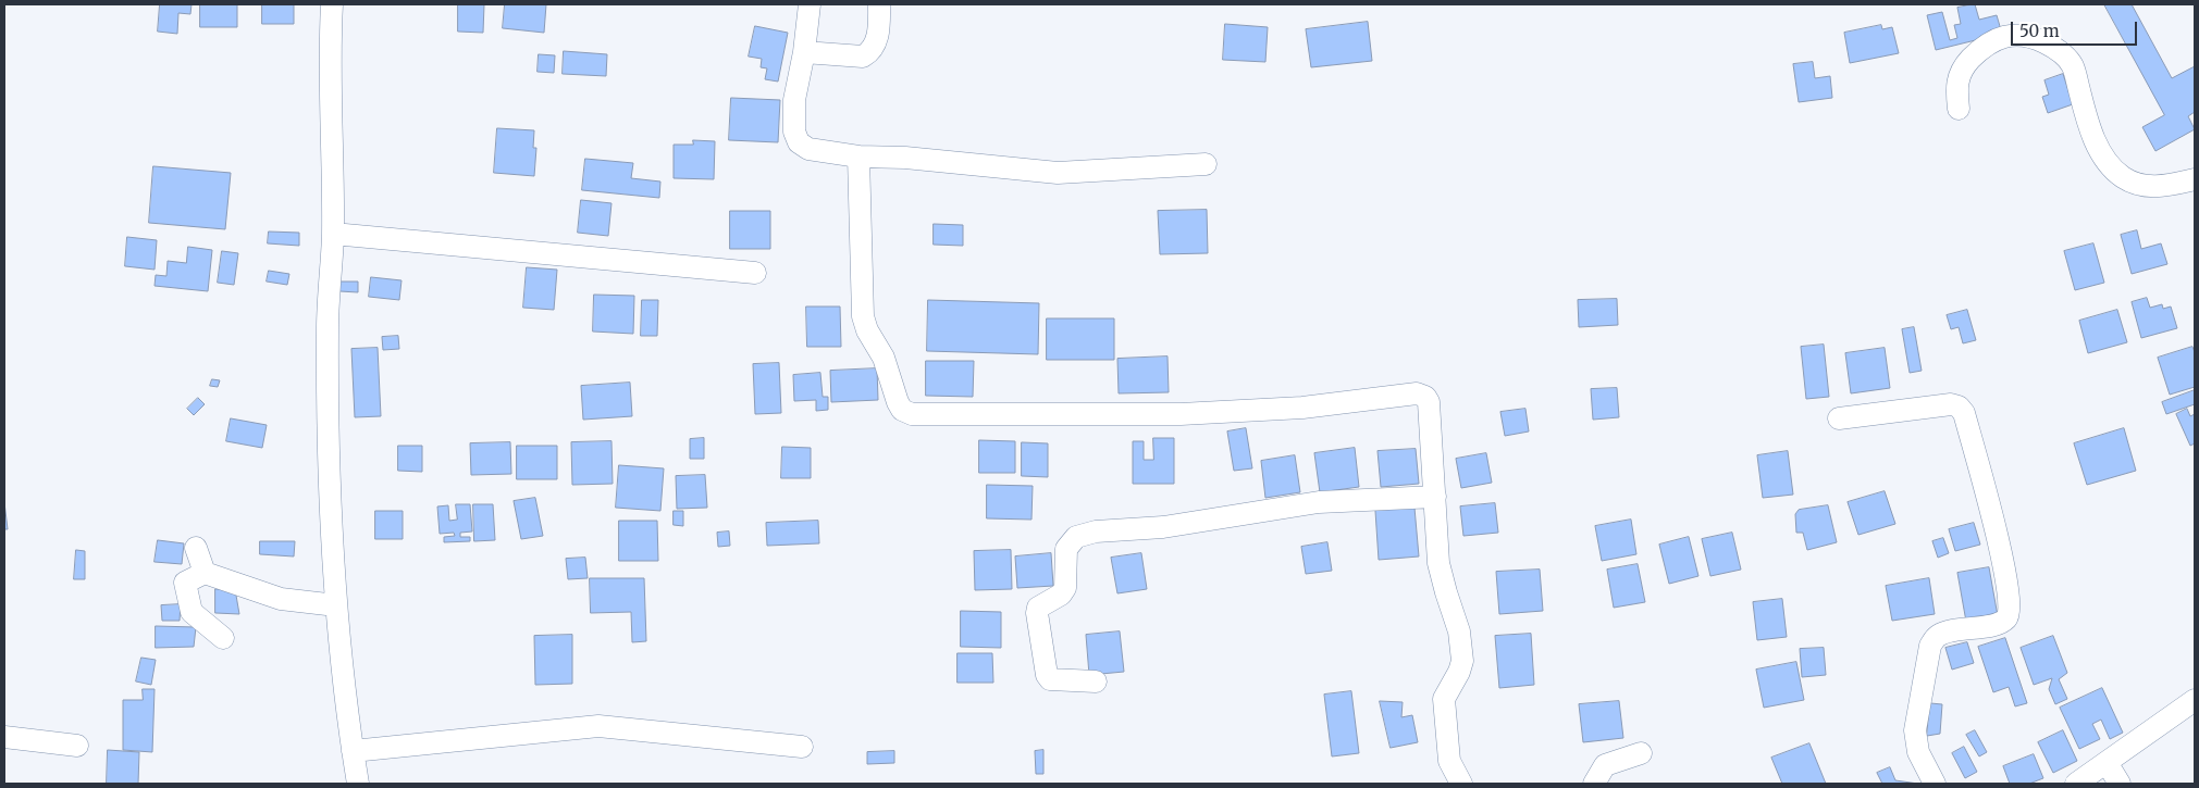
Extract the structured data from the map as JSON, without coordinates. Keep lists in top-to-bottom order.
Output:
{
  "scale_bar": "50 m"
}
